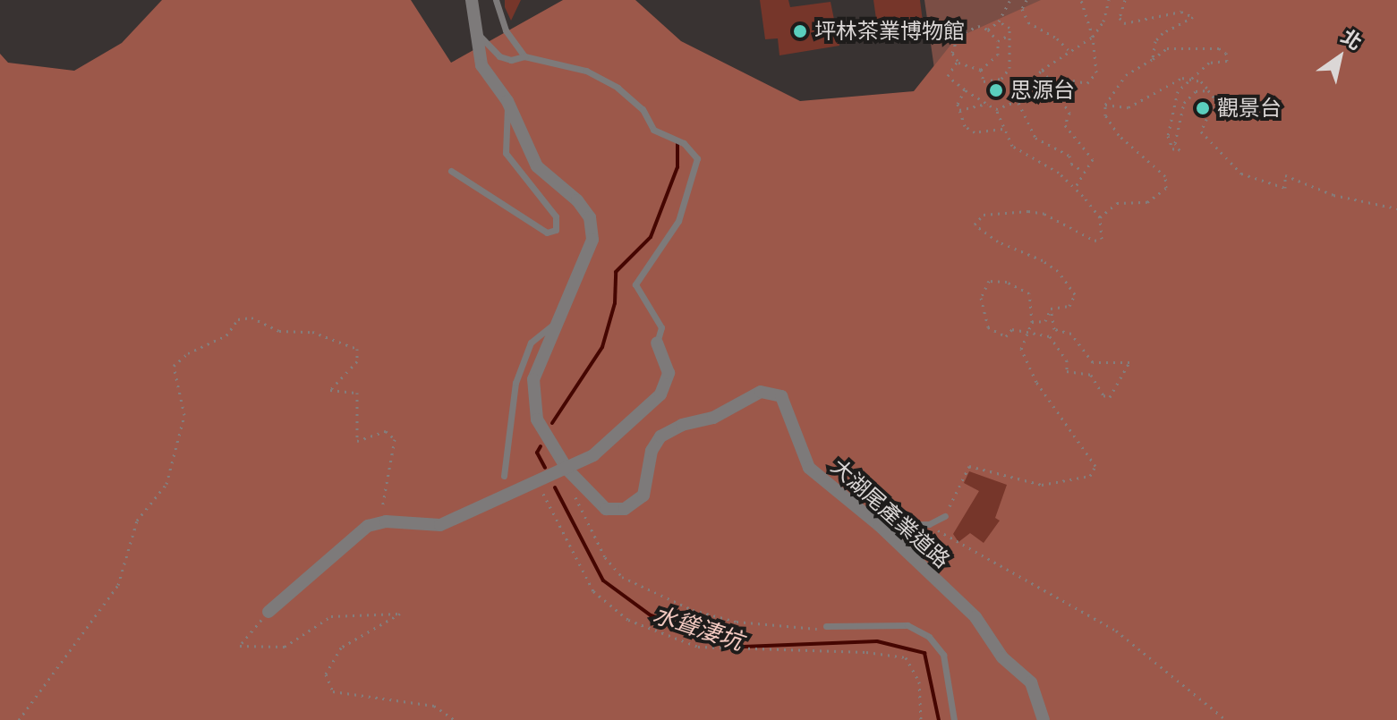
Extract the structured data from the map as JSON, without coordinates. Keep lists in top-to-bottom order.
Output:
{
  "streets": {
    "street": ["大湖尾產業道路"]
  },
  "water": ["水聳淒坑"],
  "places": ["坪林茶業博物館", "思源台", "觀景台"],
  "north": "top right"
}
